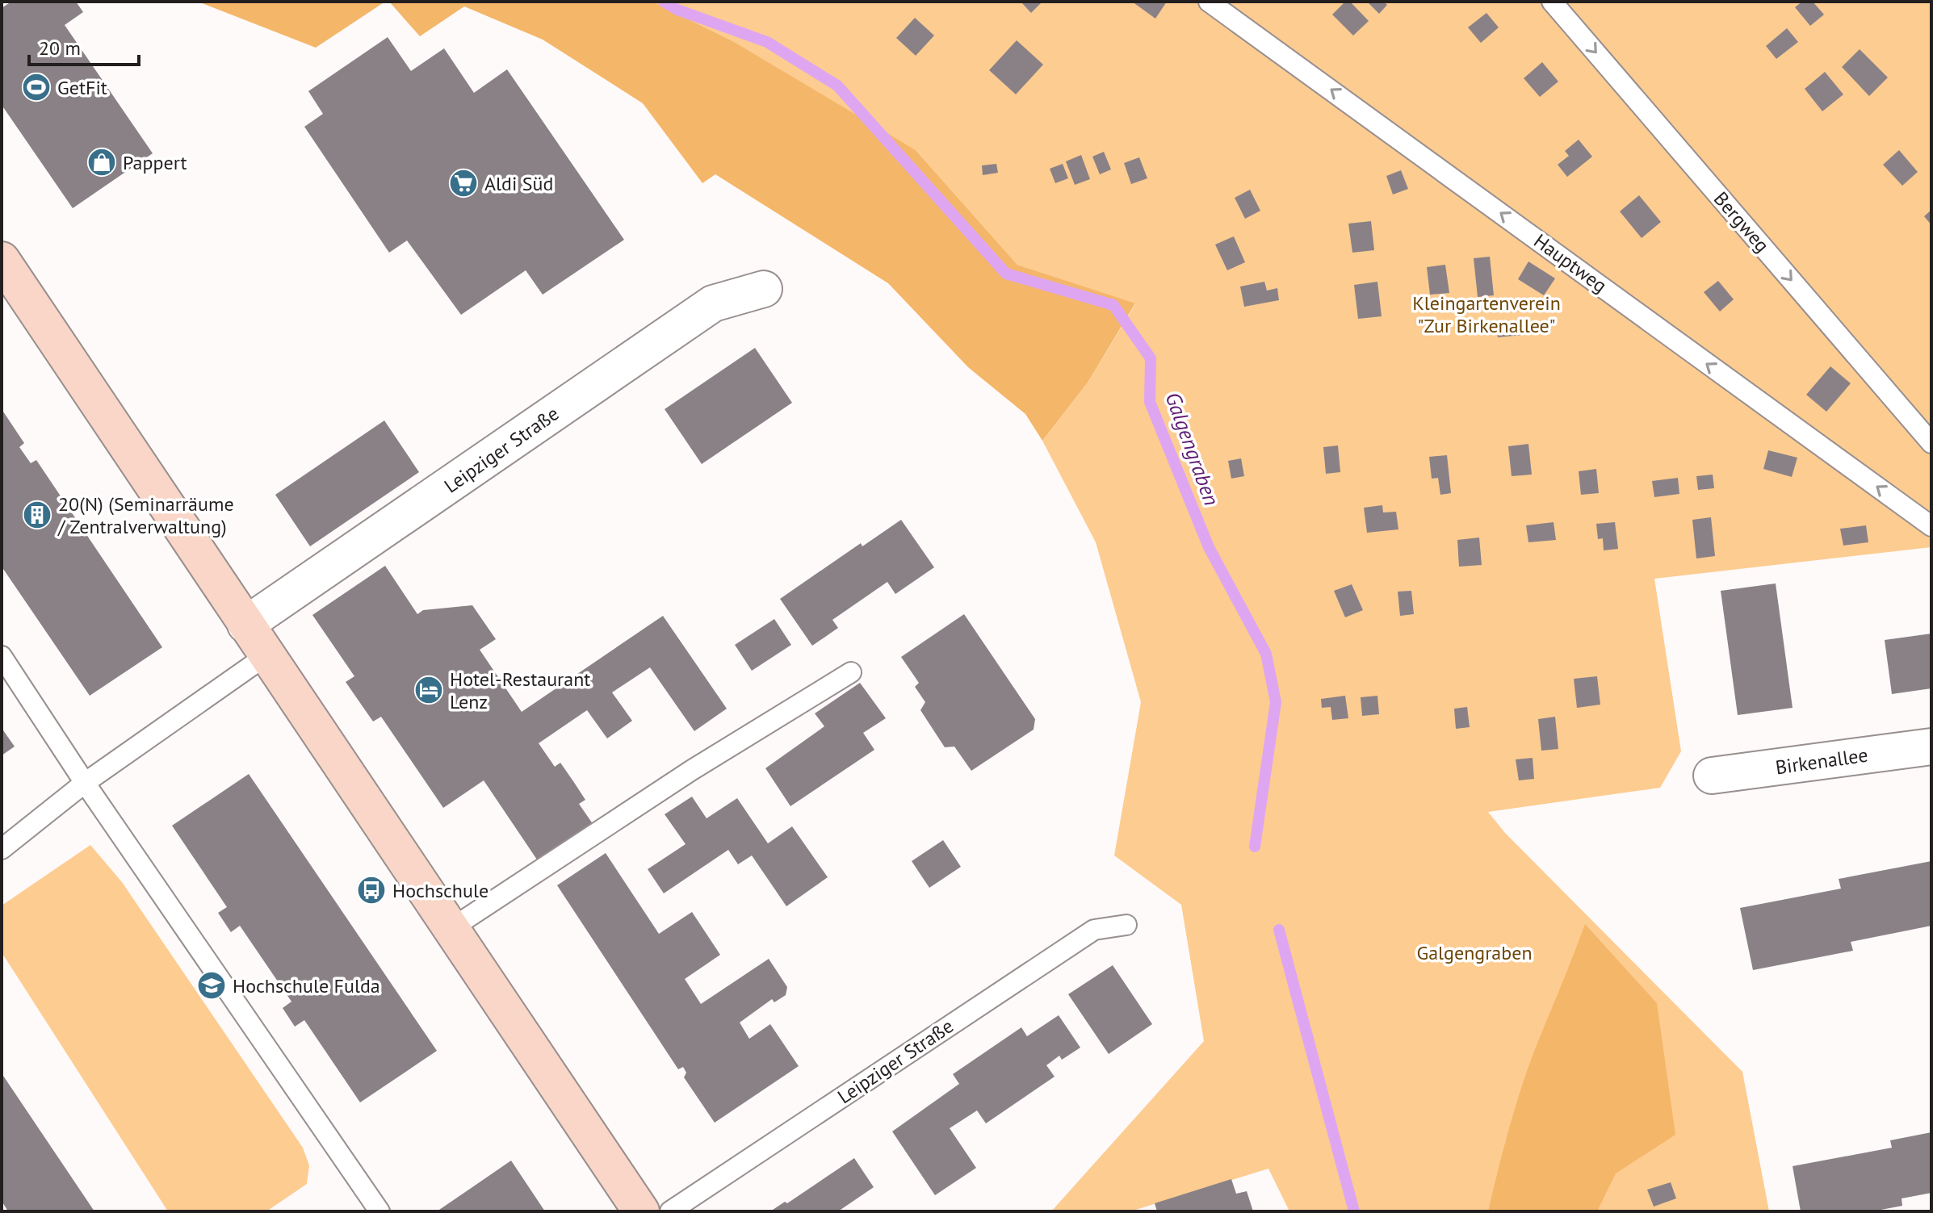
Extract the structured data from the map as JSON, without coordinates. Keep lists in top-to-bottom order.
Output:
{
  "streets": {
    "street": ["Leipziger Straße", "Birkenallee"],
    "lane": ["Bergweg", "Hauptweg"]
  },
  "one_way": ["Bergweg", "Hauptweg"],
  "water": ["Galgengraben"],
  "parks": ["Kleingartenverein \"Zur Birkenallee\"", "Galgengraben"],
  "places": {
    "sports": ["GetFit"],
    "shop": ["Pappert"],
    "supermarket": ["Aldi Süd"],
    "building": ["20(N) (Seminarräume / Zentralverwaltung)"],
    "hotel": ["Hotel-Restaurant Lenz"],
    "bus stop": ["Hochschule"],
    "school or university": ["Hochschule Fulda"]
  },
  "scale_bar": "20 m"
}
